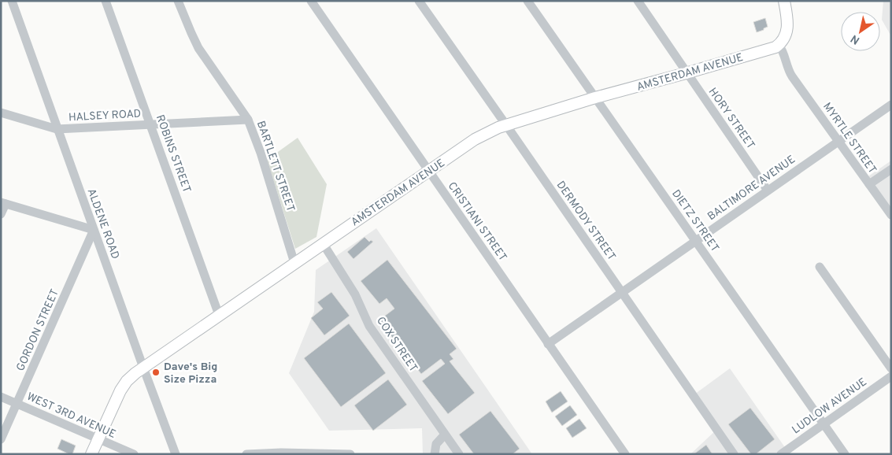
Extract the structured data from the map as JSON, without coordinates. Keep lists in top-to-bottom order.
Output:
{
  "streets": {
    "main road": ["AMSTERDAM AVENUE"],
    "street": [
      "HALSEY ROAD",
      "HORY STREET",
      "MYRTLE STREET",
      "ROBINS STREET",
      "BARTLETT STREET",
      "BALTIMORE AVENUE",
      "DERMODY STREET",
      "DIETZ STREET",
      "CRISTIANI STREET",
      "ALDENE ROAD",
      "GORDON STREET",
      "COX STREET",
      "LUDLOW AVENUE",
      "WEST 3RD AVENUE"
    ]
  },
  "crossings": [
    ["AMSTERDAM AVENUE", "HORY STREET"],
    ["AMSTERDAM AVENUE", "MYRTLE STREET"],
    ["AMSTERDAM AVENUE", "ROBINS STREET"],
    ["AMSTERDAM AVENUE", "BARTLETT STREET"],
    ["AMSTERDAM AVENUE", "DERMODY STREET"],
    ["AMSTERDAM AVENUE", "DIETZ STREET"],
    ["AMSTERDAM AVENUE", "CRISTIANI STREET"],
    ["AMSTERDAM AVENUE", "ALDENE ROAD"],
    ["AMSTERDAM AVENUE", "COX STREET"],
    ["AMSTERDAM AVENUE", "WEST 3RD AVENUE"],
    ["HALSEY ROAD", "ROBINS STREET"],
    ["HALSEY ROAD", "BARTLETT STREET"],
    ["HALSEY ROAD", "ALDENE ROAD"],
    ["HORY STREET", "BALTIMORE AVENUE"],
    ["MYRTLE STREET", "BALTIMORE AVENUE"],
    ["BALTIMORE AVENUE", "DERMODY STREET"],
    ["BALTIMORE AVENUE", "DIETZ STREET"],
    ["BALTIMORE AVENUE", "CRISTIANI STREET"],
    ["DIETZ STREET", "LUDLOW AVENUE"],
    ["ALDENE ROAD", "GORDON STREET"],
    ["GORDON STREET", "WEST 3RD AVENUE"]
  ],
  "places": ["Dave's Big Size Pizza"],
  "north": "bottom left"
}
